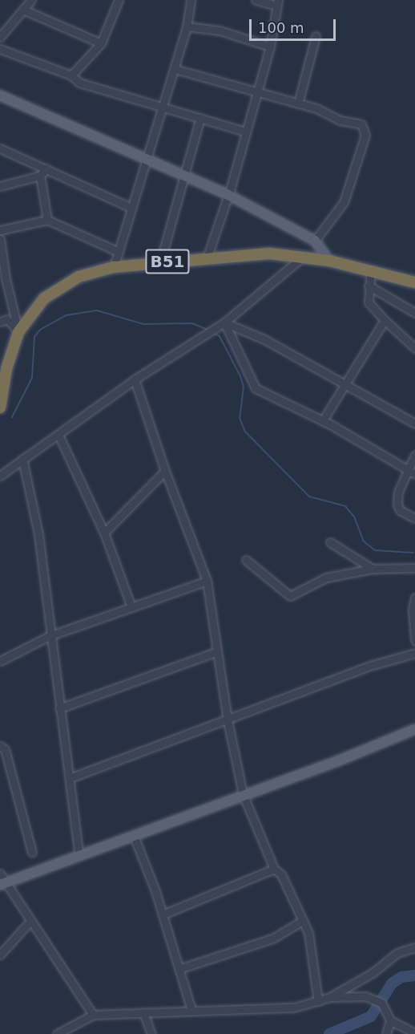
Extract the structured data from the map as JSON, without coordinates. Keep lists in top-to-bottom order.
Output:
{
  "streets": {
    "highway": ["B51"]
  },
  "scale_bar": "100 m"
}
